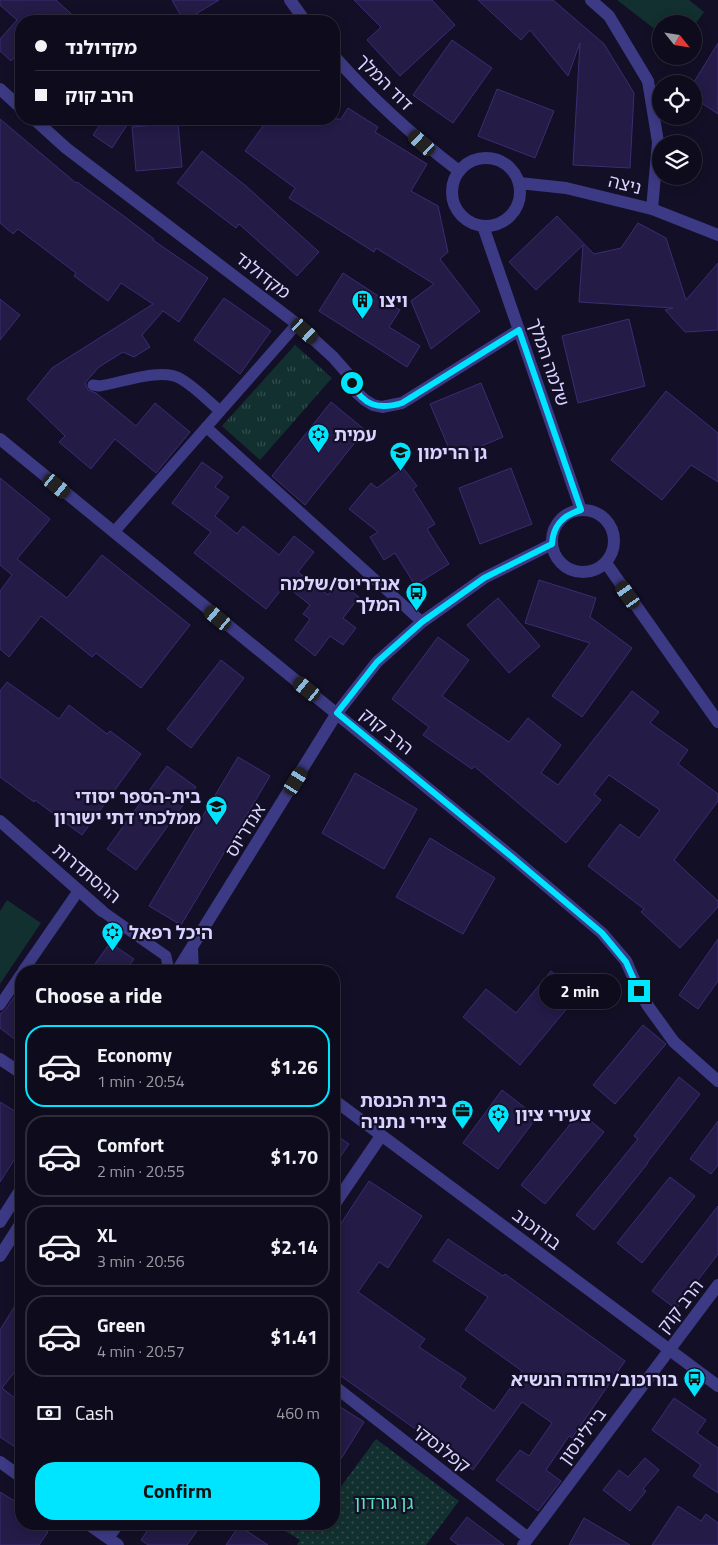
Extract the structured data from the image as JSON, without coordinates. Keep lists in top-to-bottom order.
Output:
{
  "streets": {
    "street": [
      "דוד המלך",
      "ניצה",
      "מקדולנד",
      "שלמה המלך",
      "הרב קוק",
      "אנדריוס",
      "ההסתדרות",
      "בורוכוב",
      "ביילינסון",
      "קפלנסקי"
    ]
  },
  "crossings": [
    ["דוד המלך", "ניצה"],
    ["דוד המלך", "שלמה המלך"],
    ["ניצה", "שלמה המלך"],
    ["מקדולנד", "שלמה המלך"],
    ["שלמה המלך", "אנדריוס"],
    ["הרב קוק", "אנדריוס"],
    ["הרב קוק", "בורוכוב"],
    ["הרב קוק", "ביילינסון"],
    ["בורוכוב", "ביילינסון"],
    ["ביילינסון", "קפלנסקי"]
  ],
  "parks": ["גן גורדון"],
  "places": {
    "building": ["ויצו"],
    "synagogue": ["עמית", "היכל רפאל", "צעירי ציון"],
    "school or university": ["גן הרימון", "בית-הספר יסודי ממלכתי דתי ישורון"],
    "bus stop": ["אנדריוס/שלמה המלך", "בורוכוב/יהודה הנשיא"],
    "office": ["בית הכנסת ציירי נתניה"]
  },
  "north": "bottom right",
  "page": {
    "banner": ["מקדולנד", "הרב קוק"],
    "heading": "Choose a ride",
    "bubble": "2 min",
    "list": [
      {
        "name": "Economy",
        "note": "1 min · 20:54",
        "value": "$1.26"
      },
      {
        "name": "Comfort",
        "note": "2 min · 20:55",
        "value": "$1.70"
      },
      {
        "name": "XL",
        "note": "3 min · 20:56",
        "value": "$2.14"
      },
      {
        "name": "Green",
        "note": "4 min · 20:57",
        "value": "$1.41"
      }
    ],
    "pay": ["Cash", "460 m"],
    "buttons": "Confirm"
  }
}
